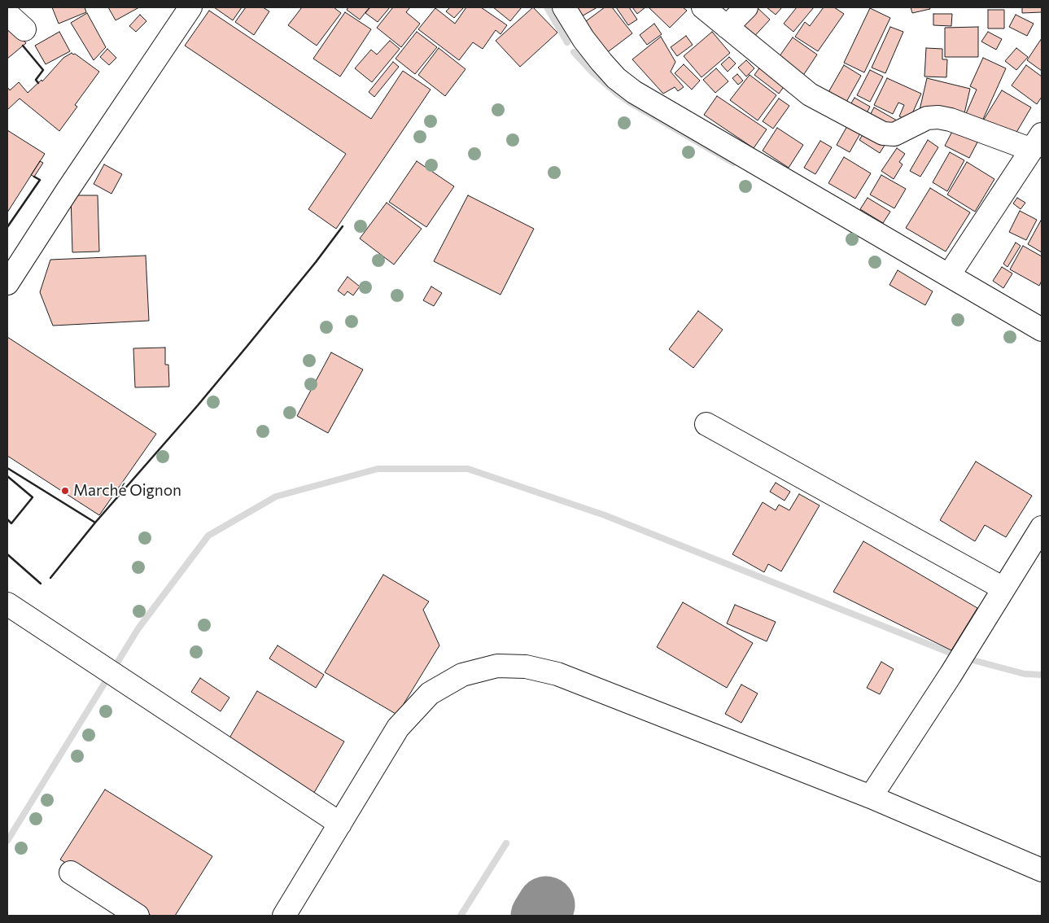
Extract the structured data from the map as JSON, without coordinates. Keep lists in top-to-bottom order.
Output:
{
  "places": ["Marché Oignon"]
}
